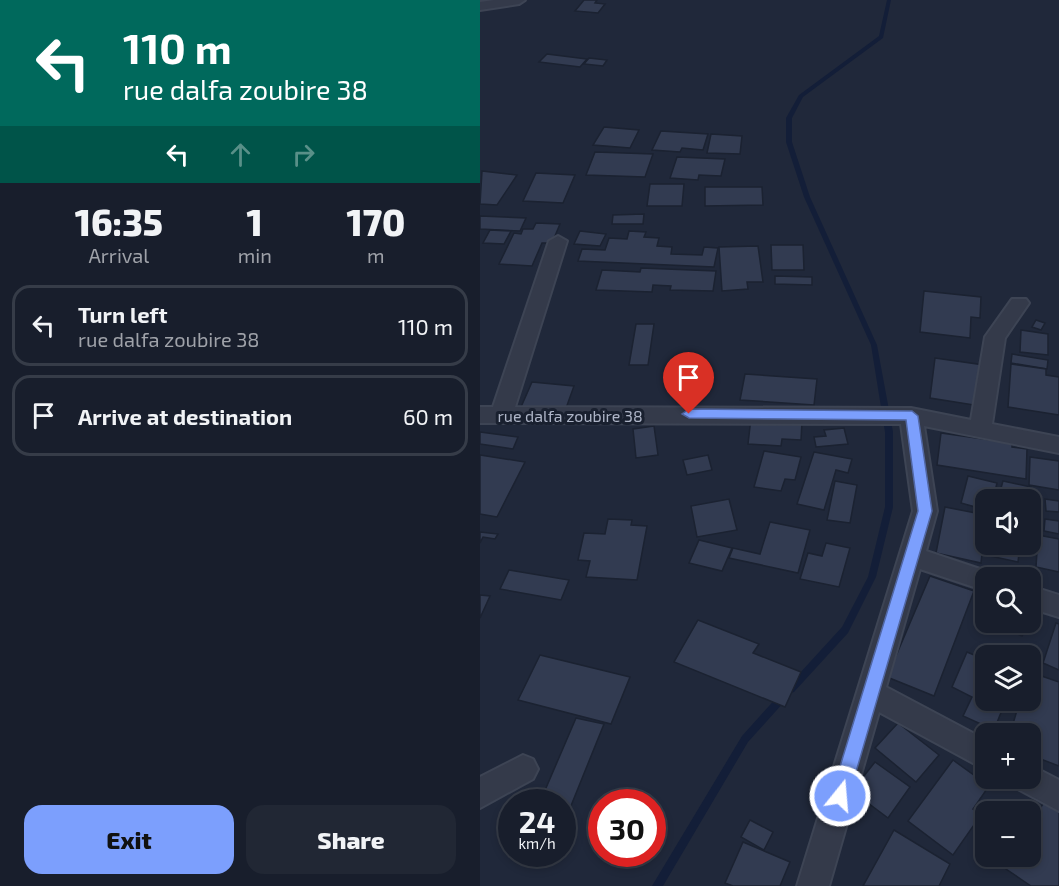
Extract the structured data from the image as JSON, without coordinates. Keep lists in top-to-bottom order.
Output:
{
  "streets": {
    "street": ["rue dalfa zoubire 38"]
  },
  "page": {
    "turn": ["110 m", "rue dalfa zoubire 38"],
    "eta": [
      "16:35",
      "Arrival",
      "1",
      "min",
      "170",
      "m"
    ],
    "list": [
      {
        "name": "Turn left",
        "note": "rue dalfa zoubire 38",
        "value": "110 m"
      },
      {
        "name": "Arrive at destination",
        "value": "60 m"
      }
    ],
    "map_buttons": ["+", "−"],
    "speed": "24 km/h",
    "limit": "30",
    "buttons": ["Exit", "Share"]
  }
}
